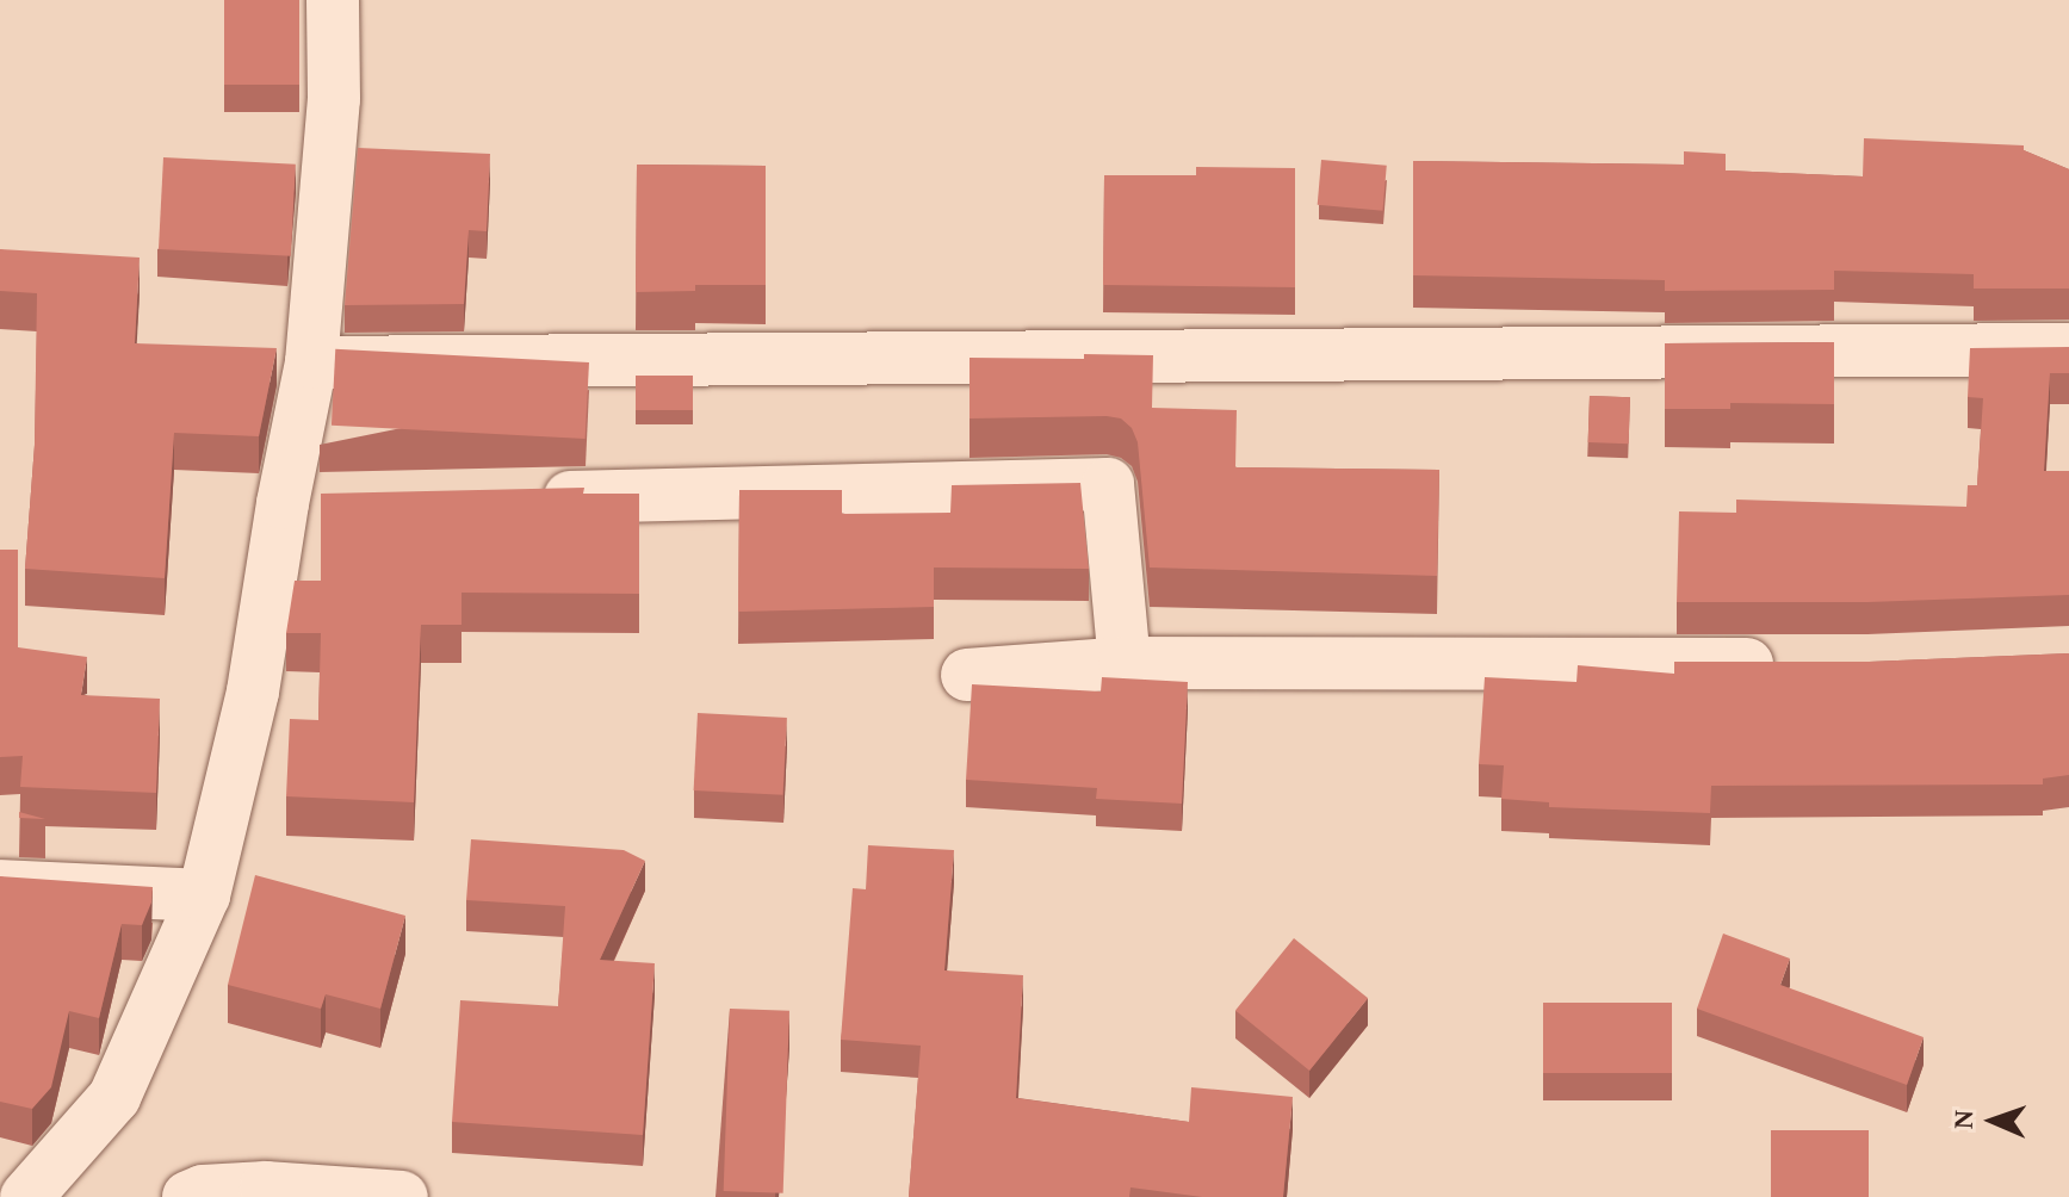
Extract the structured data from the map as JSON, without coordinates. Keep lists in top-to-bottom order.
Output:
{
  "north": "left"
}
